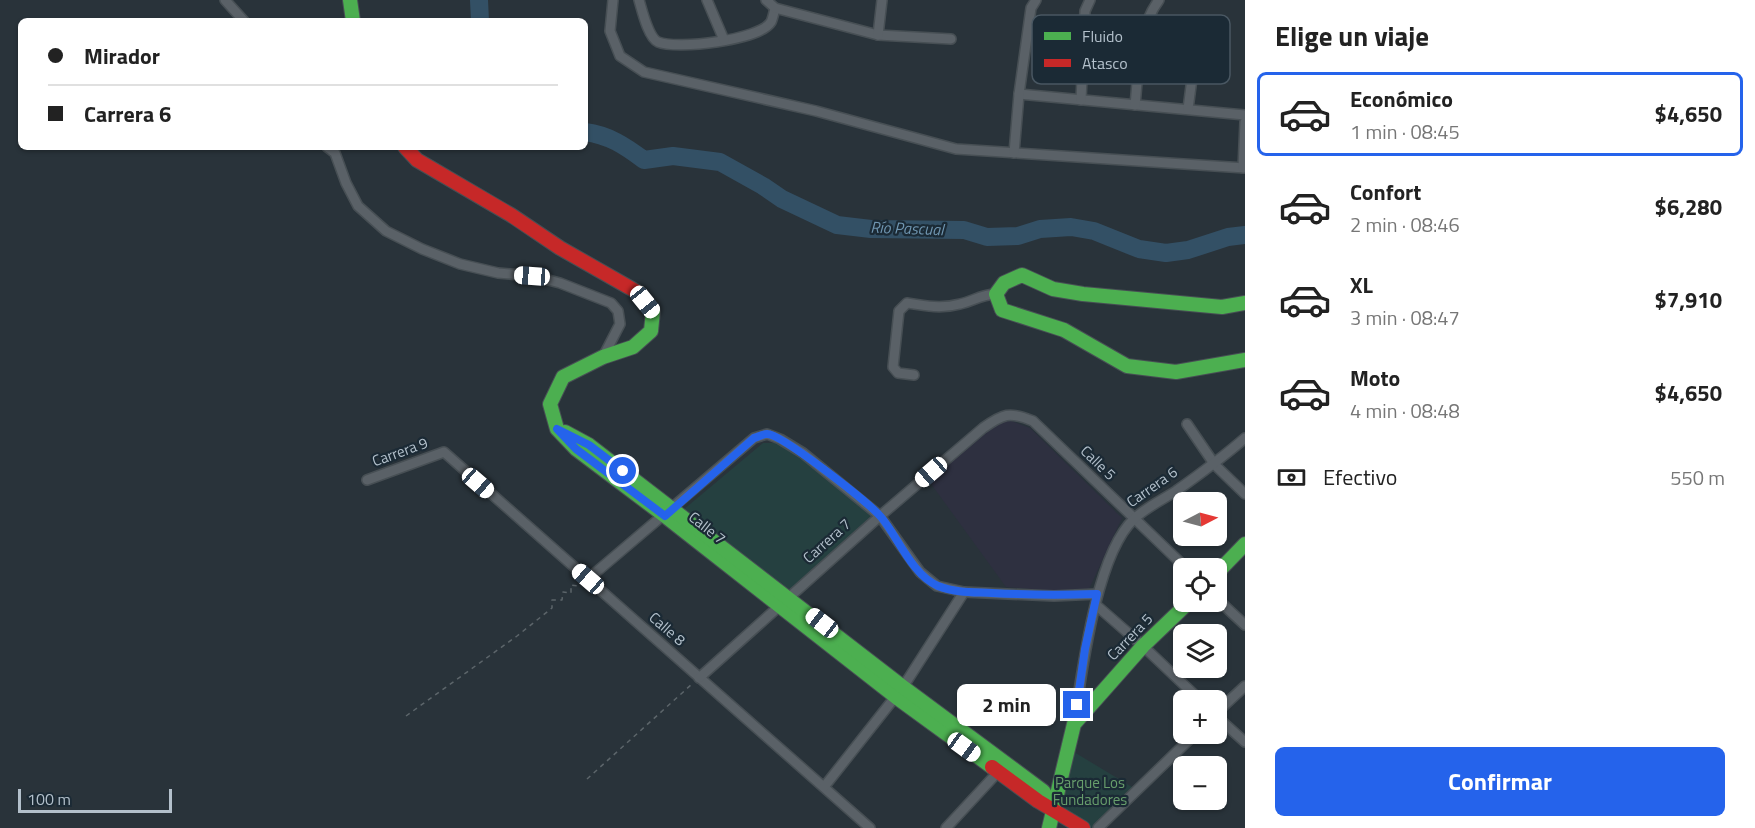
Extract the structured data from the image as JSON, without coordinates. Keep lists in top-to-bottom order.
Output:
{
  "streets": {
    "main road": ["Carrera 6", "Calle 7", "Carrera 5"],
    "street": [
      "Carrera 9",
      "Calle 5",
      "Carrera 7",
      "Calle 8"
    ]
  },
  "crossings": [
    ["Carrera 9", "Calle 8"],
    ["Calle 5", "Carrera 6"],
    ["Calle 5", "Carrera 7"],
    ["Carrera 6", "Calle 7"],
    ["Carrera 6", "Carrera 5"],
    ["Calle 7", "Carrera 7"],
    ["Carrera 7", "Calle 8"]
  ],
  "water": ["Río Pascual"],
  "parks": ["Parque Los Fundadores"],
  "legend": ["Fluido", "Atasco"],
  "scale_bar": "100 m",
  "north": "right",
  "page": {
    "heading": "Elige un viaje",
    "banner": ["Mirador", "Carrera 6"],
    "list": [
      {
        "name": "Económico",
        "note": "1 min · 08:45",
        "value": "$4,650"
      },
      {
        "name": "Confort",
        "note": "2 min · 08:46",
        "value": "$6,280"
      },
      {
        "name": "XL",
        "note": "3 min · 08:47",
        "value": "$7,910"
      },
      {
        "name": "Moto",
        "note": "4 min · 08:48",
        "value": "$4,650"
      }
    ],
    "pay": ["Efectivo", "550 m"],
    "map_buttons": ["+", "−"],
    "bubble": "2 min",
    "buttons": "Confirmar",
    "scale": "100 m"
  }
}
